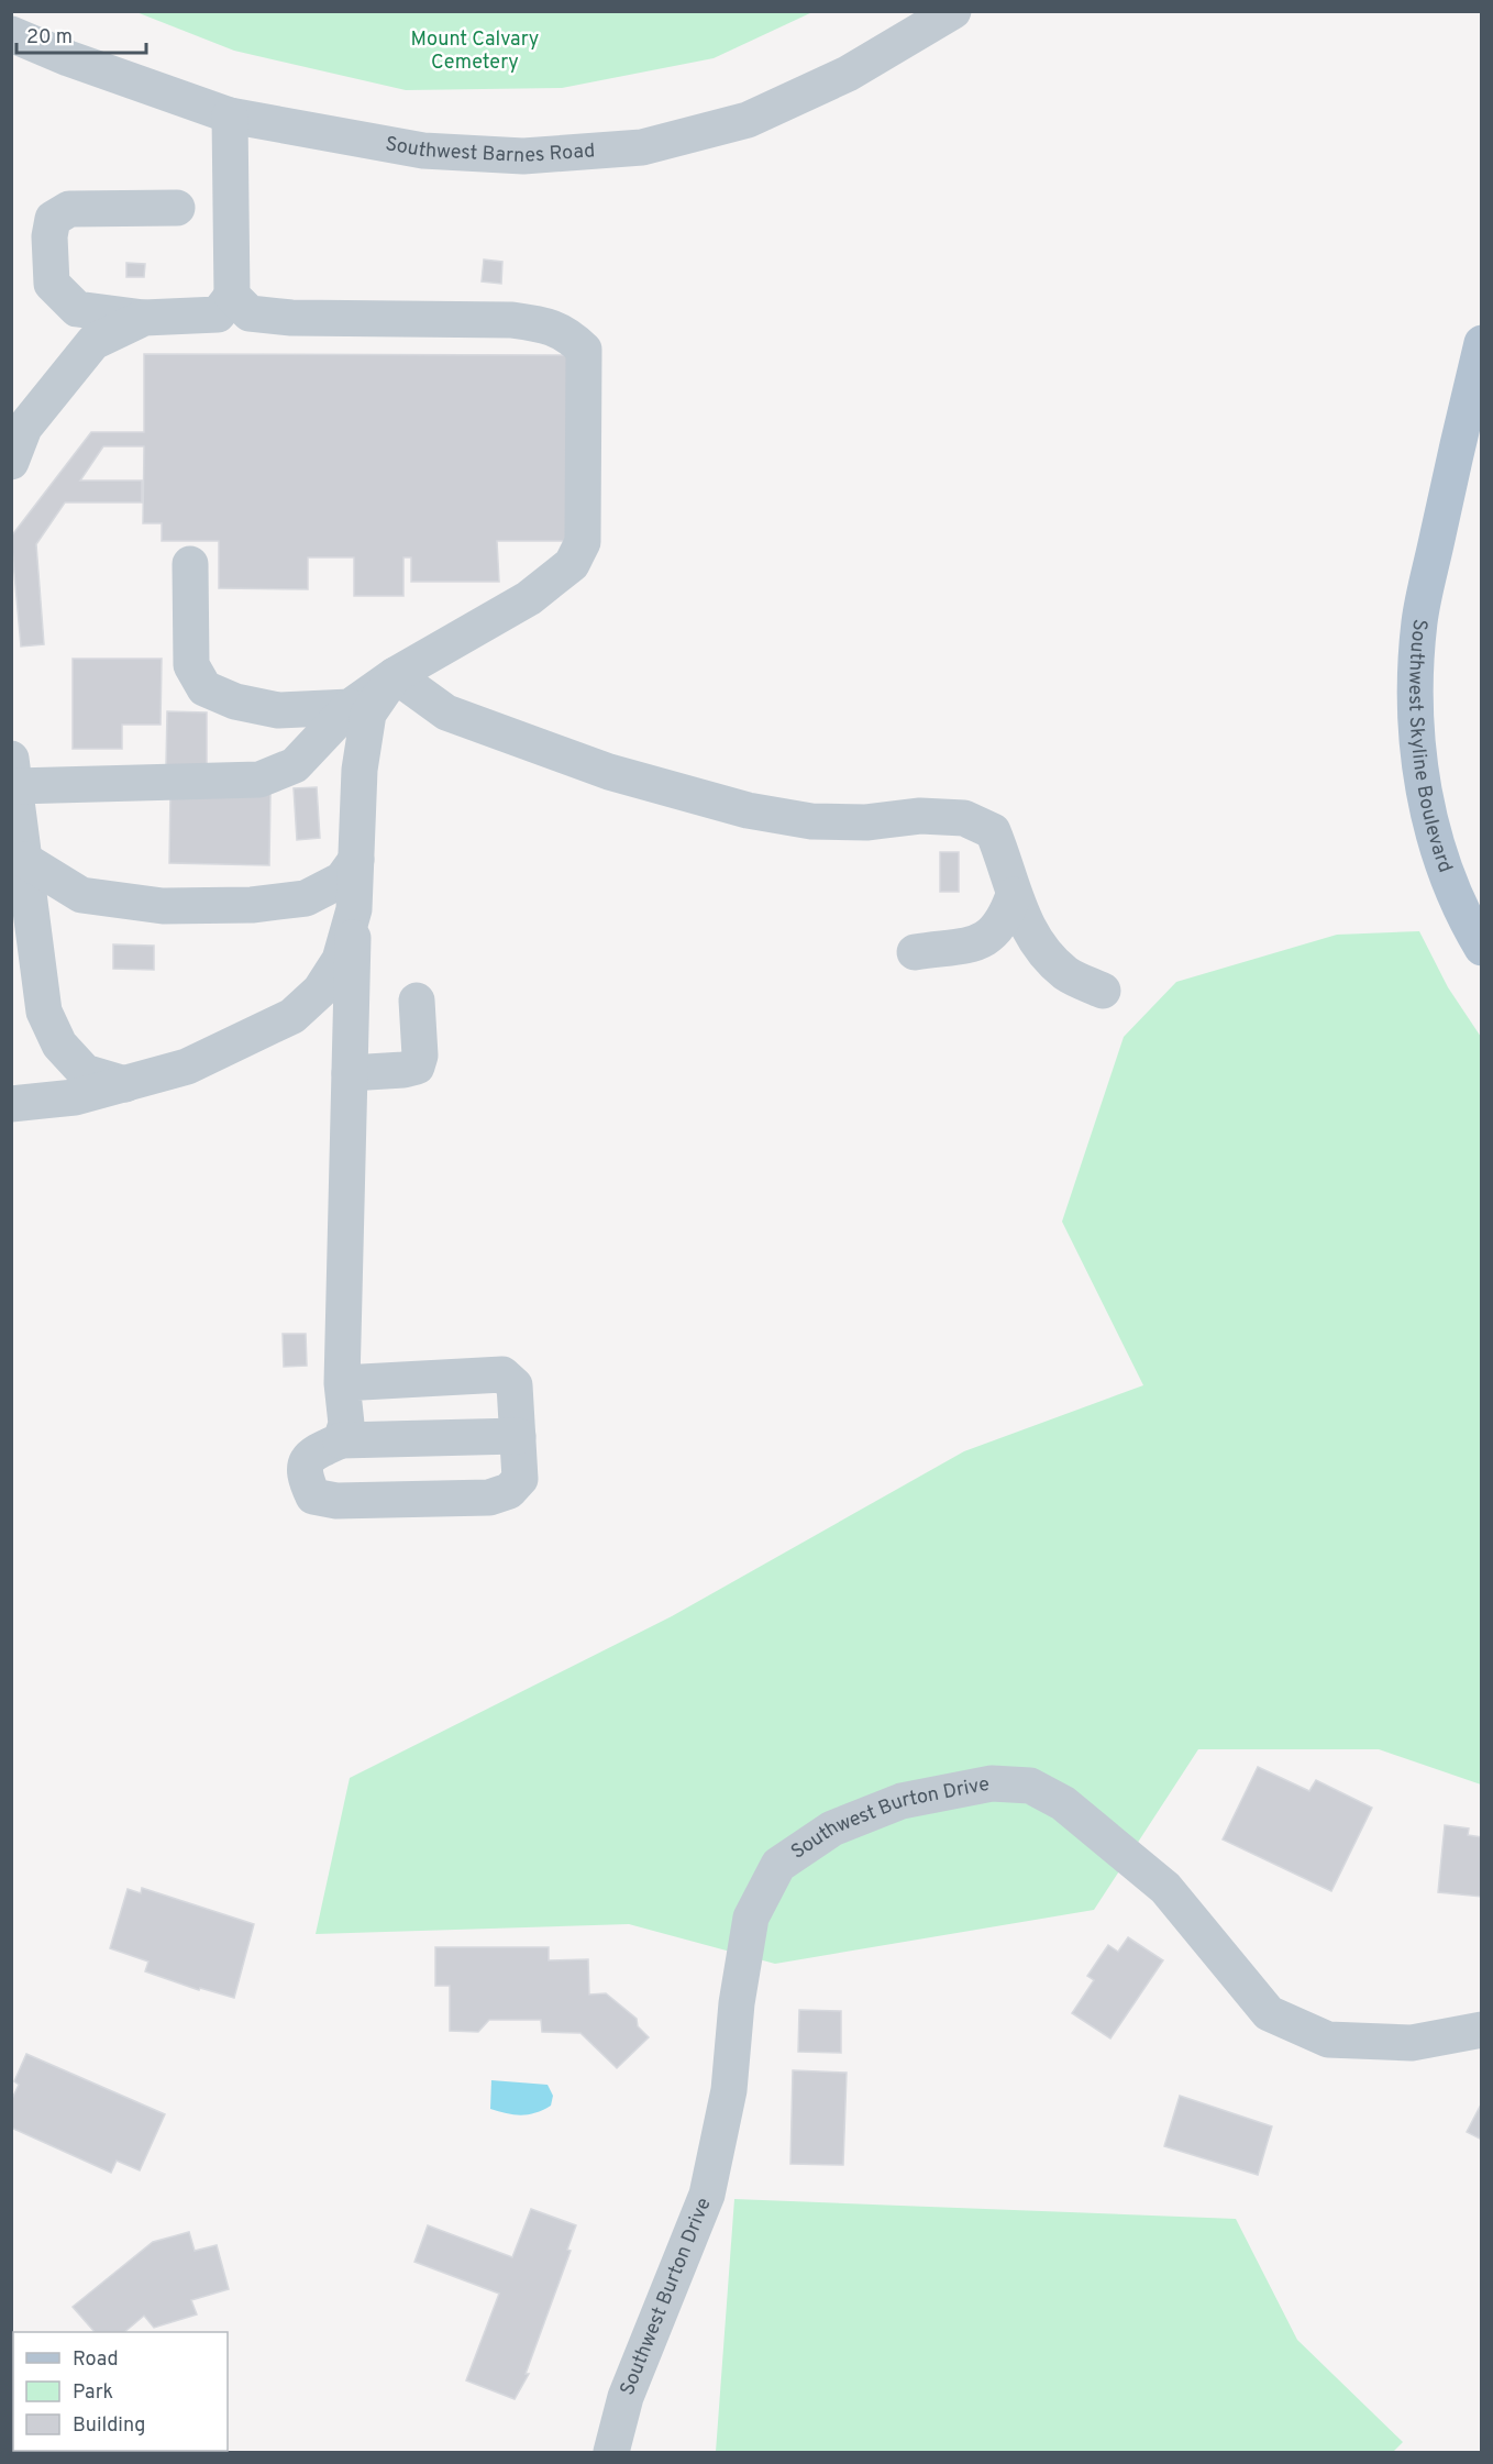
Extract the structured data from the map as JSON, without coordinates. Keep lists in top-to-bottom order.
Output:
{
  "streets": {
    "main road": ["Southwest Skyline Boulevard"],
    "street": ["Southwest Barnes Road", "Southwest Burton Drive"]
  },
  "parks": ["Mount Calvary Cemetery"],
  "legend": ["Road", "Park", "Building"],
  "scale_bar": "20 m"
}
